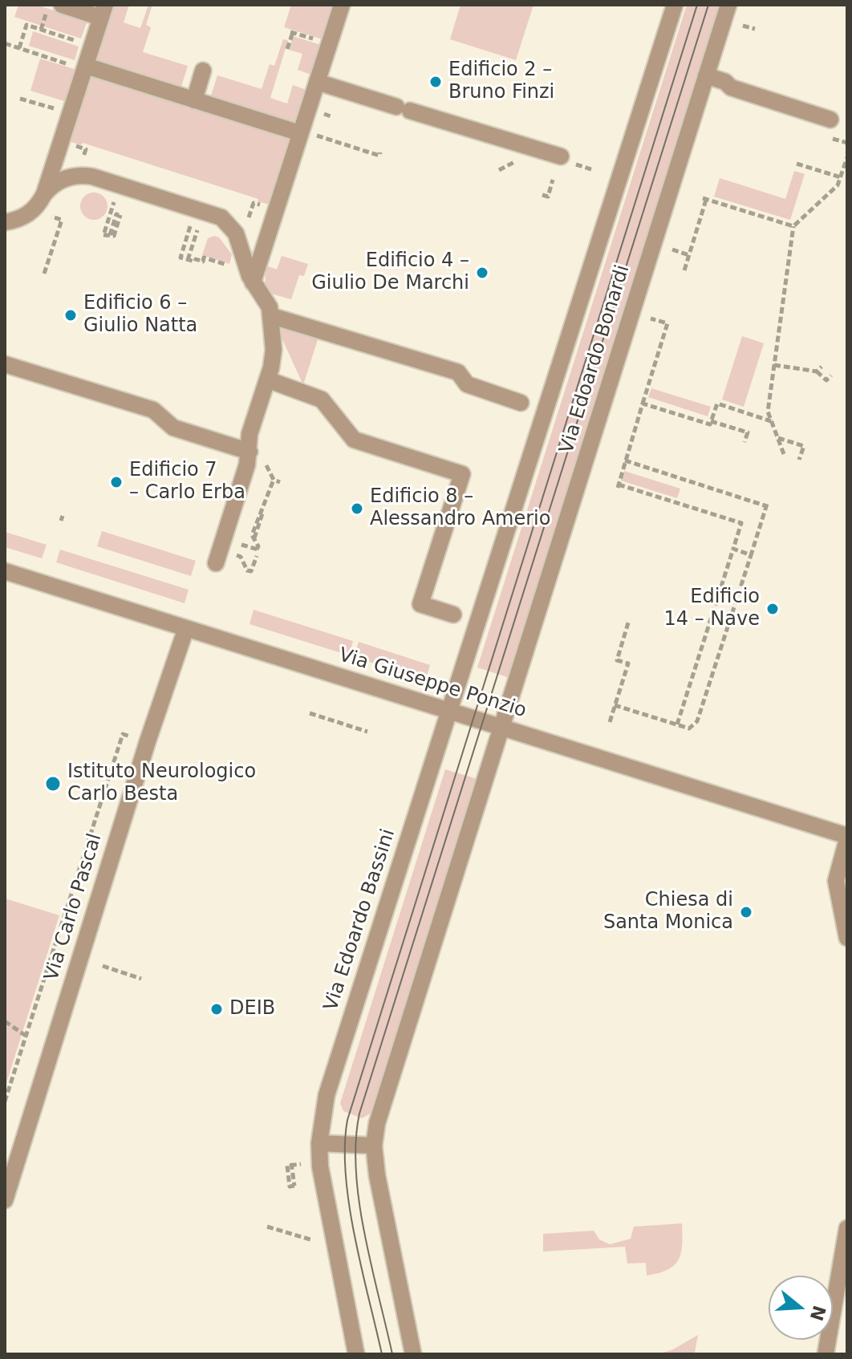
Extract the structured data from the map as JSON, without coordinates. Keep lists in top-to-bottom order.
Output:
{
  "streets": {
    "street": [
      "Via Edoardo Bonardi",
      "Via Giuseppe Ponzio",
      "Via Carlo Pascal",
      "Via Edoardo Bassini"
    ]
  },
  "crossings": [
    ["Via Edoardo Bonardi", "Via Giuseppe Ponzio"],
    ["Via Edoardo Bonardi", "Via Edoardo Bassini"],
    ["Via Giuseppe Ponzio", "Via Carlo Pascal"],
    ["Via Giuseppe Ponzio", "Via Edoardo Bassini"]
  ],
  "places": [
    "Edificio 2 – Bruno Finzi",
    "Edificio 4 – Giulio De Marchi",
    "Edificio 6 – Giulio Natta",
    "Edificio 7 – Carlo Erba",
    "Edificio 8 – Alessandro Amerio",
    "Edificio 14 – Nave",
    "Istituto Neurologico Carlo Besta",
    "Chiesa di Santa Monica",
    "DEIB"
  ],
  "north": "right"
}
